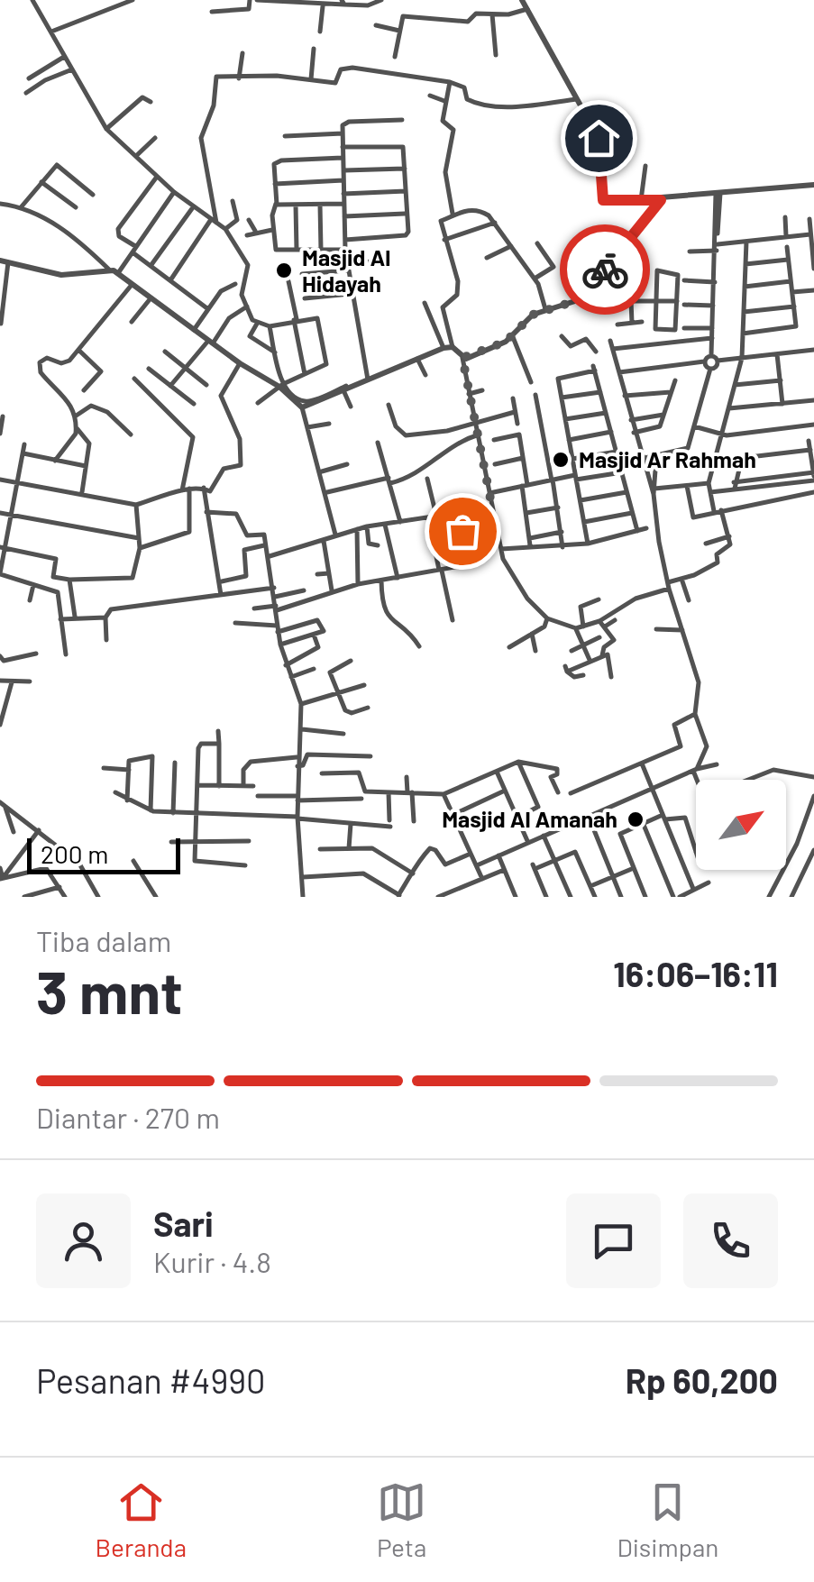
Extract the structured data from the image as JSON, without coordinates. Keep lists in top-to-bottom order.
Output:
{
  "places": ["Masjid Al Hidayah", "Masjid Ar Rahmah", "Masjid Al Amanah"],
  "scale_bar": "200 m",
  "north": "top right",
  "page": {
    "scale": "200 m",
    "heading": ["3 mnt", "Tiba dalam", "16:06–16:11"],
    "panel": [
      "Sari",
      "Kurir · 4.8",
      "Pesanan #4990",
      "Rp 60,200"
    ],
    "bar": "Diantar · 270 m",
    "tabs": ["Beranda", "Peta", "Disimpan"]
  }
}
